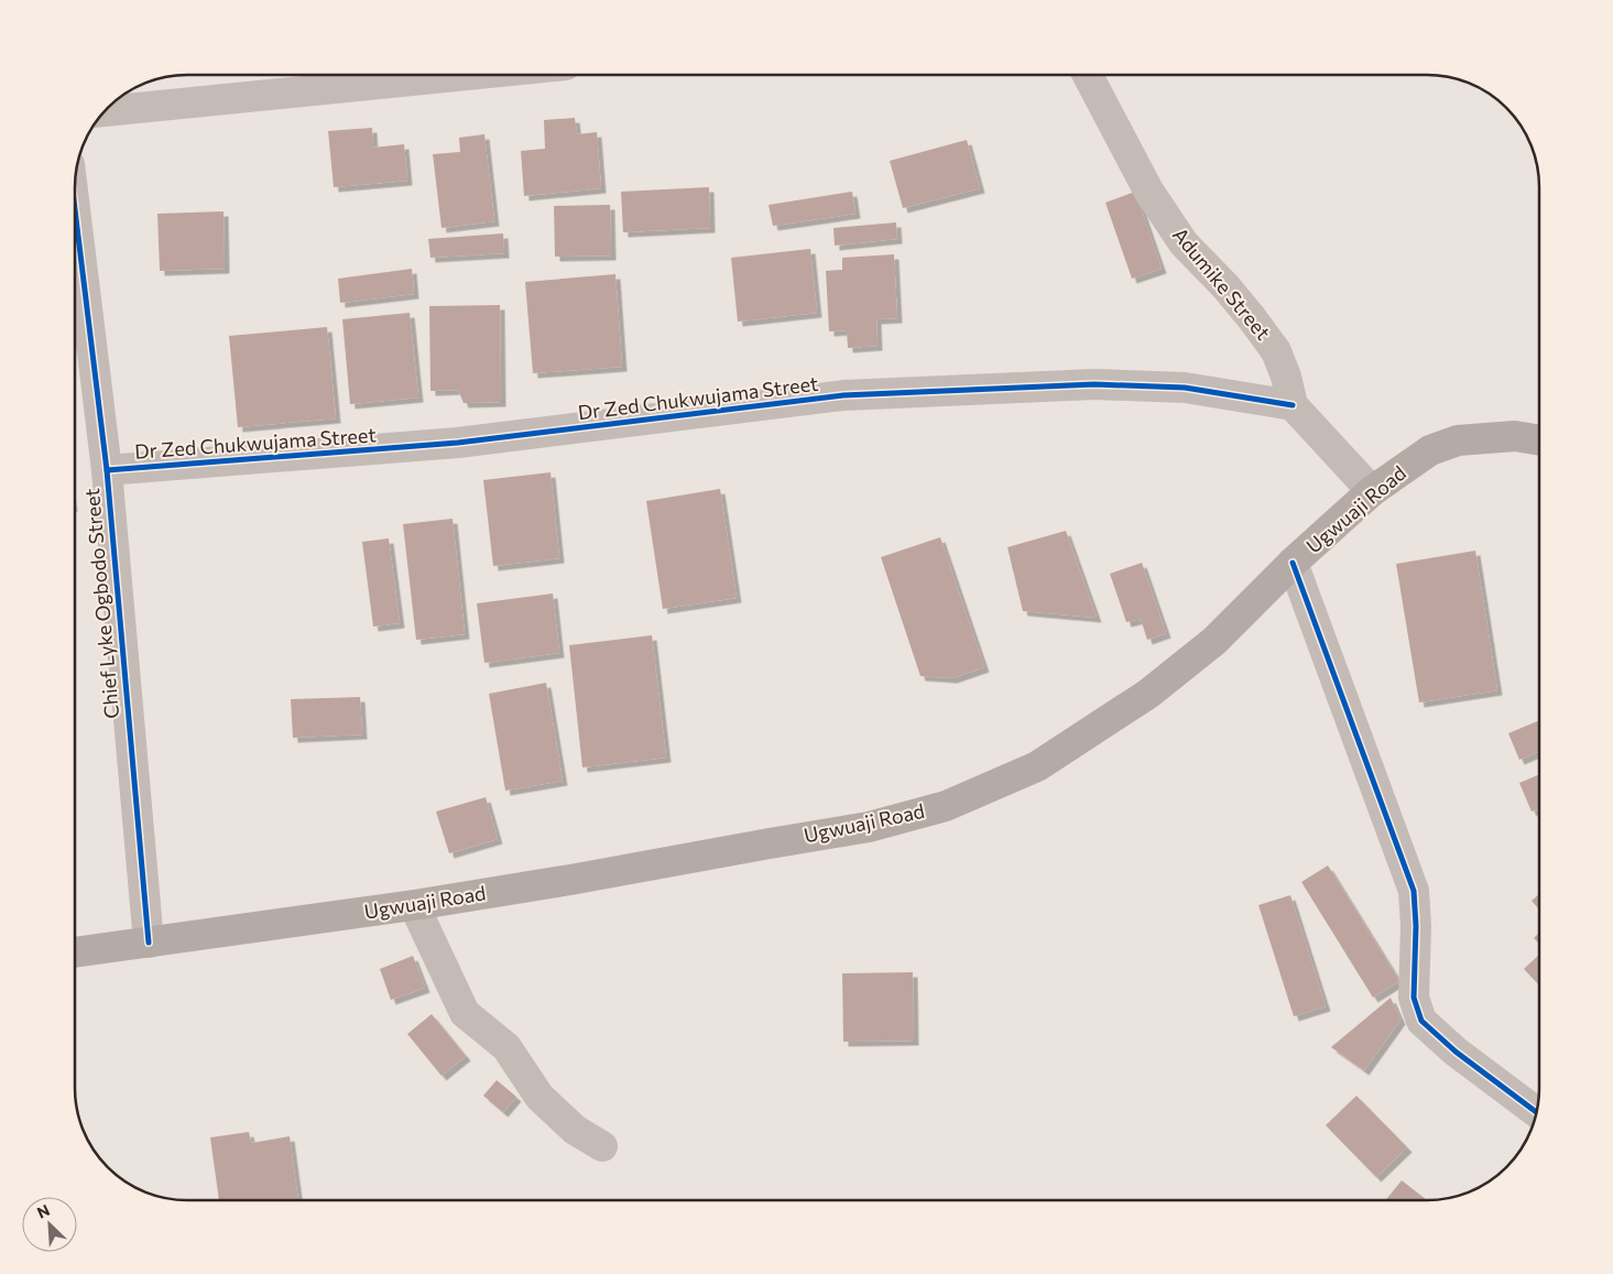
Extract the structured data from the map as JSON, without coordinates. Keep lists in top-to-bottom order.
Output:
{
  "streets": {
    "main road": ["Ugwuaji Road"],
    "street": ["Adumike Street", "Dr Zed Chukwujama Street", "Chief Lyke Ogbodo Street"]
  },
  "crossings": [
    ["Adumike Street", "Dr Zed Chukwujama Street"],
    ["Adumike Street", "Ugwuaji Road"],
    ["Dr Zed Chukwujama Street", "Chief Lyke Ogbodo Street"],
    ["Ugwuaji Road", "Chief Lyke Ogbodo Street"]
  ],
  "north": "top left"
}
